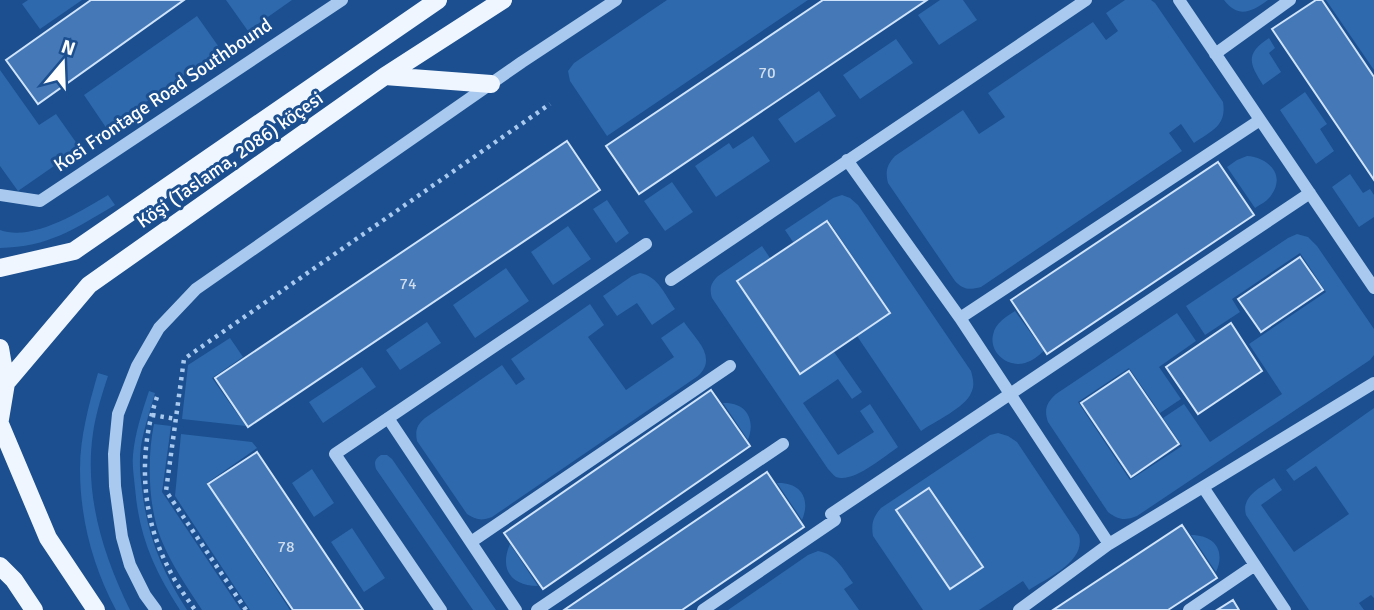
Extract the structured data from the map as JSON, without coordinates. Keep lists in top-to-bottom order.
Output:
{
  "streets": {
    "main road": ["Köşi (Taslama, 2086) köçesi"],
    "street": ["Kosi Frontage Road Southbound"]
  },
  "house_numbers": ["70", "74", "78"],
  "north": "top"
}
